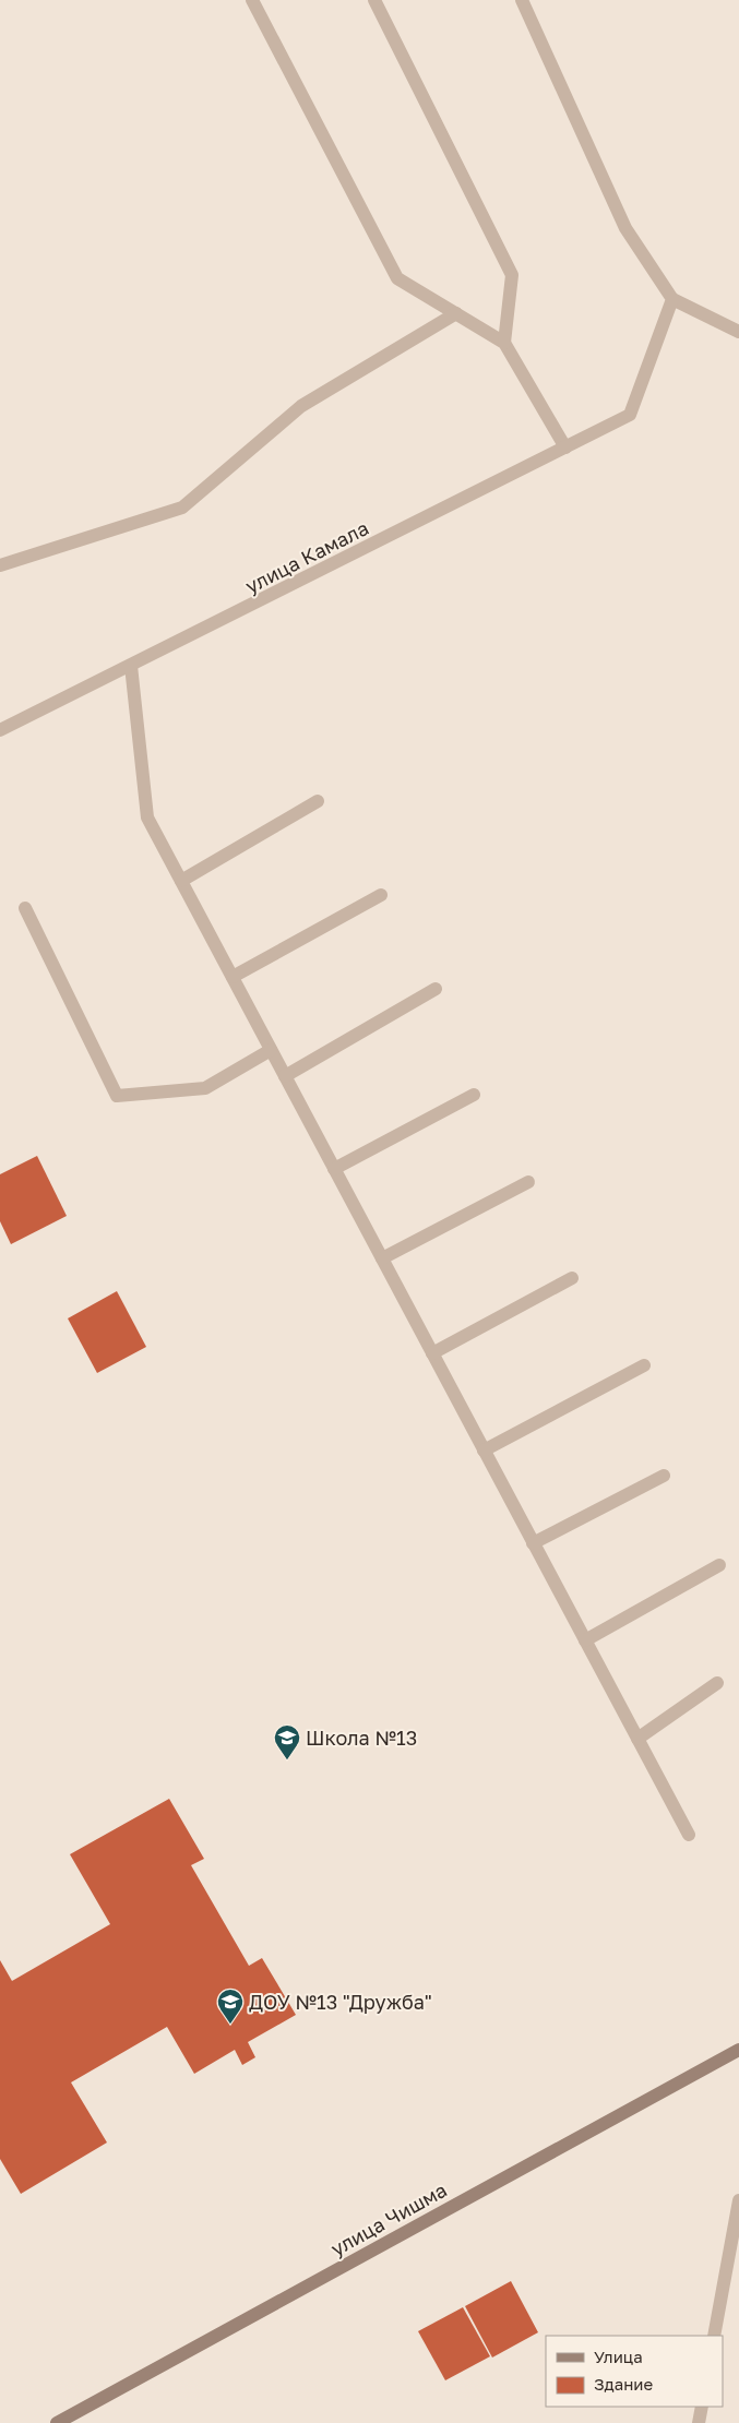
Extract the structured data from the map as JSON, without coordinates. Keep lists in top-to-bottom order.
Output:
{
  "streets": {
    "street": ["улица Камала", "улица Чишма"]
  },
  "places": {
    "school or university": ["Школа №13", "ДОУ №13 \"Дружба\""]
  },
  "legend": ["Улица", "Здание"]
}
